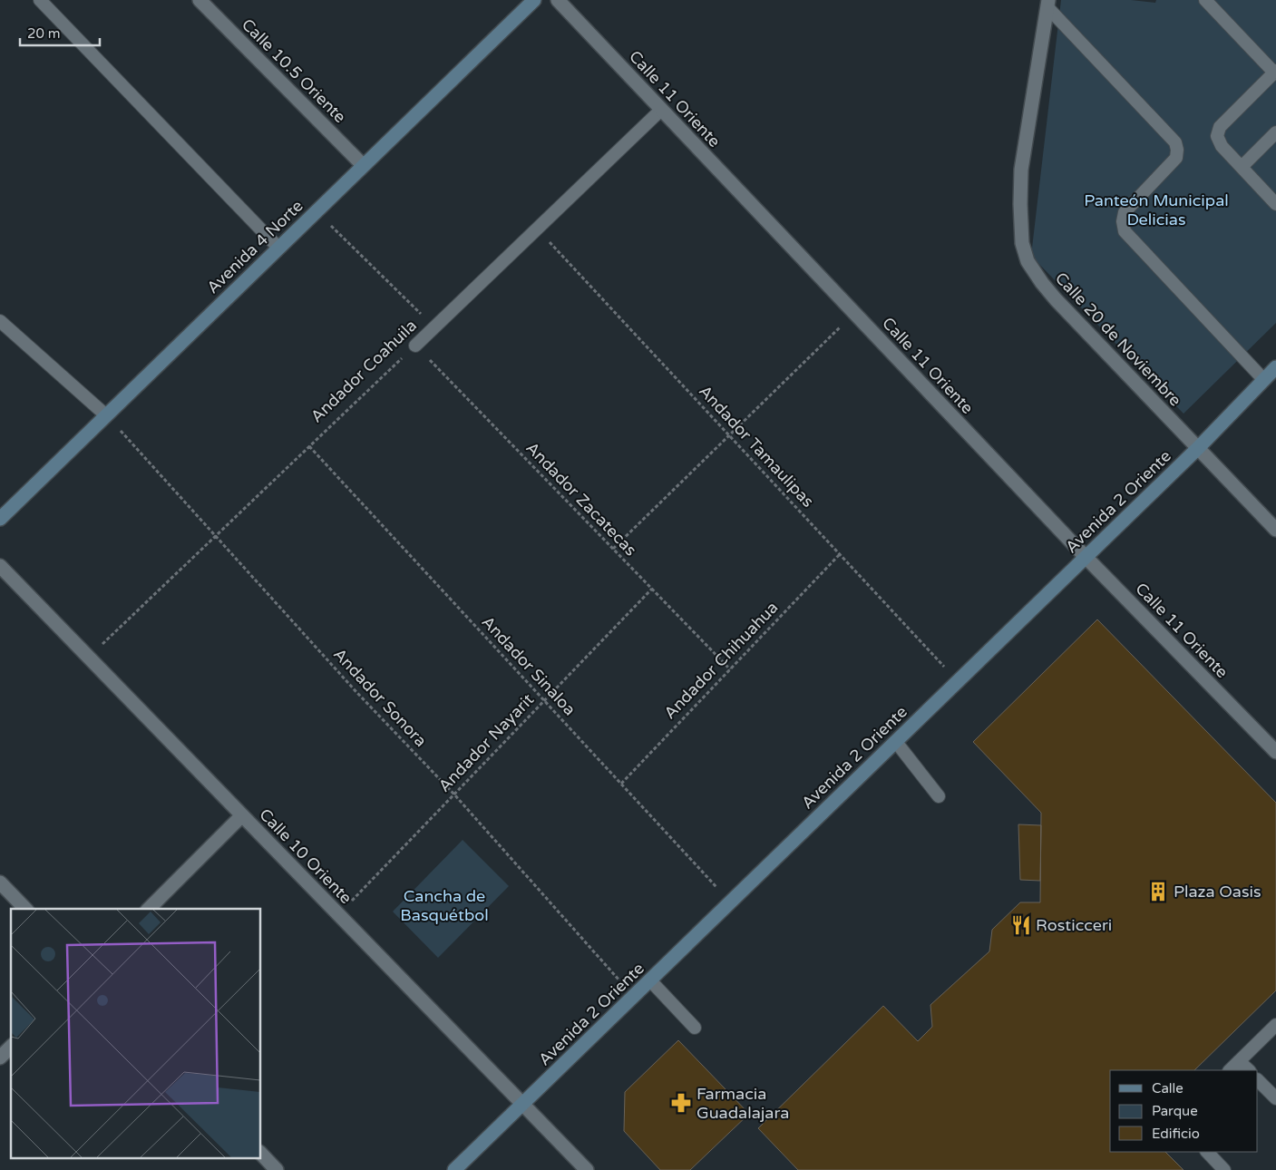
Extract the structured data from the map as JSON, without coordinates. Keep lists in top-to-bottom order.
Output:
{
  "streets": {
    "street": [
      "Calle 10.5 Oriente",
      "Calle 11 Oriente",
      "Avenida 4 Norte",
      "Calle 20 de Noviembre",
      "Avenida 2 Oriente",
      "Calle 10 Oriente"
    ],
    "lane": ["Andador Coahuila"],
    "path": [
      "Andador Tamaulipas",
      "Andador Zacatecas",
      "Andador Chihuahua",
      "Andador Sinaloa",
      "Andador Sonora",
      "Andador Nayarit"
    ]
  },
  "crossings": [
    ["Calle 10.5 Oriente", "Avenida 4 Norte"],
    ["Calle 11 Oriente", "Andador Coahuila"],
    ["Calle 11 Oriente", "Avenida 2 Oriente"],
    ["Avenida 4 Norte", "Andador Sonora"],
    ["Calle 20 de Noviembre", "Avenida 2 Oriente"],
    ["Andador Coahuila", "Andador Tamaulipas"],
    ["Andador Coahuila", "Andador Zacatecas"],
    ["Andador Coahuila", "Andador Sinaloa"],
    ["Andador Coahuila", "Andador Sonora"],
    ["Andador Coahuila", "Calle 10 Oriente"],
    ["Andador Tamaulipas", "Avenida 2 Oriente"],
    ["Andador Tamaulipas", "Andador Chihuahua"],
    ["Andador Zacatecas", "Andador Chihuahua"],
    ["Andador Zacatecas", "Andador Nayarit"],
    ["Avenida 2 Oriente", "Andador Sinaloa"],
    ["Avenida 2 Oriente", "Andador Sonora"],
    ["Avenida 2 Oriente", "Calle 10 Oriente"],
    ["Andador Chihuahua", "Andador Sinaloa"],
    ["Andador Sinaloa", "Andador Nayarit"],
    ["Andador Sonora", "Andador Nayarit"],
    ["Andador Nayarit", "Calle 10 Oriente"]
  ],
  "parks": ["Panteón Municipal Delicias", "Cancha de Basquétbol"],
  "places": {
    "building": ["Plaza Oasis"],
    "restaurant": ["Rosticceri"],
    "pharmacy": ["Farmacia Guadalajara"]
  },
  "legend": ["Calle", "Parque", "Edificio"],
  "scale_bar": "20 m"
}
